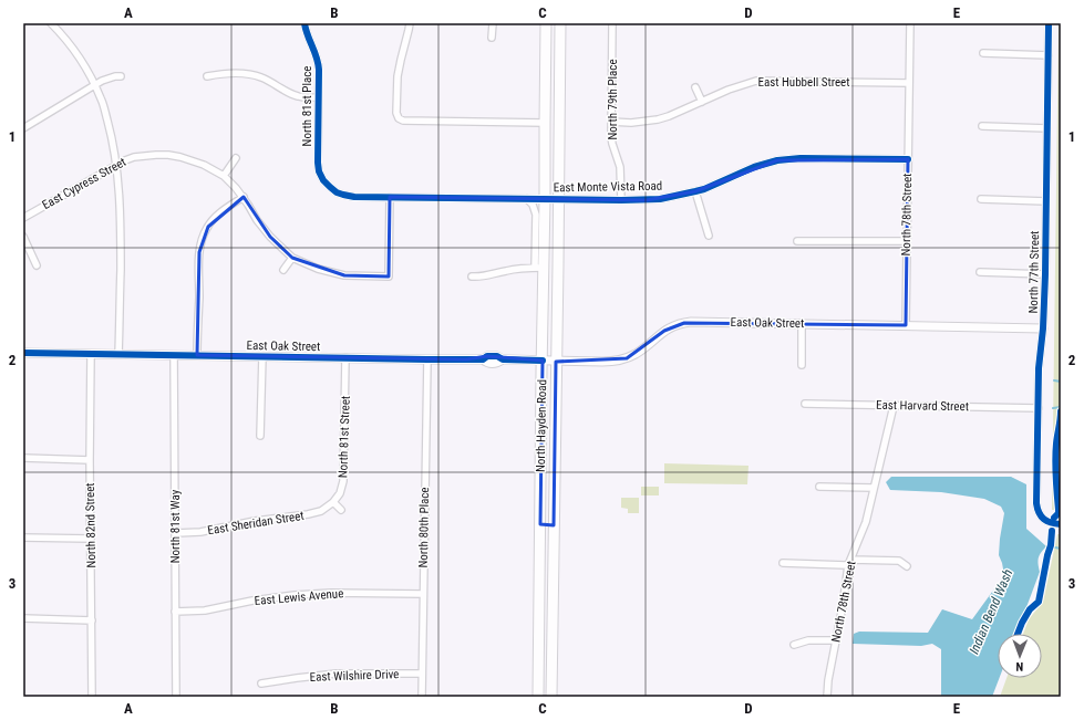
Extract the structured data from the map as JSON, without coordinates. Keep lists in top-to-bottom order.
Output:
{
  "streets": {
    "main road": ["North Hayden Road"],
    "street": [
      "East Hubbell Street",
      "North 79th Place",
      "North 81st Place",
      "East Cypress Street",
      "East Monte Vista Road",
      "North 78th Street",
      "North 77th Street",
      "East Oak Street",
      "East Harvard Street",
      "North 81st Street",
      "East Sheridan Street",
      "North 82nd Street",
      "North 81st Way",
      "North 80th Place",
      "East Lewis Avenue",
      "East Wilshire Drive"
    ]
  },
  "crossings": [
    ["East Hubbell Street", "North 79th Place"],
    ["East Hubbell Street", "North 78th Street"],
    ["North 79th Place", "East Monte Vista Road"],
    ["North 81st Place", "East Monte Vista Road"],
    ["East Cypress Street", "East Monte Vista Road"],
    ["East Monte Vista Road", "North 78th Street"],
    ["East Monte Vista Road", "North Hayden Road"],
    ["North 78th Street", "East Oak Street"],
    ["North 78th Street", "East Harvard Street"],
    ["North 77th Street", "East Oak Street"],
    ["North 77th Street", "East Harvard Street"],
    ["East Oak Street", "North Hayden Road"],
    ["East Oak Street", "North 81st Street"],
    ["East Oak Street", "North 82nd Street"],
    ["East Oak Street", "North 81st Way"],
    ["East Oak Street", "North 80th Place"],
    ["North 81st Street", "East Sheridan Street"],
    ["East Sheridan Street", "North 81st Way"],
    ["North 81st Way", "East Lewis Avenue"],
    ["North 80th Place", "East Lewis Avenue"],
    ["North 80th Place", "East Wilshire Drive"]
  ],
  "water": ["Indian Bend Wash"],
  "north": "bottom",
  "grid": {
    "columns": [
      "A",
      "B",
      "C",
      "D",
      "E"
    ],
    "rows": ["1", "2", "3"]
  }
}
